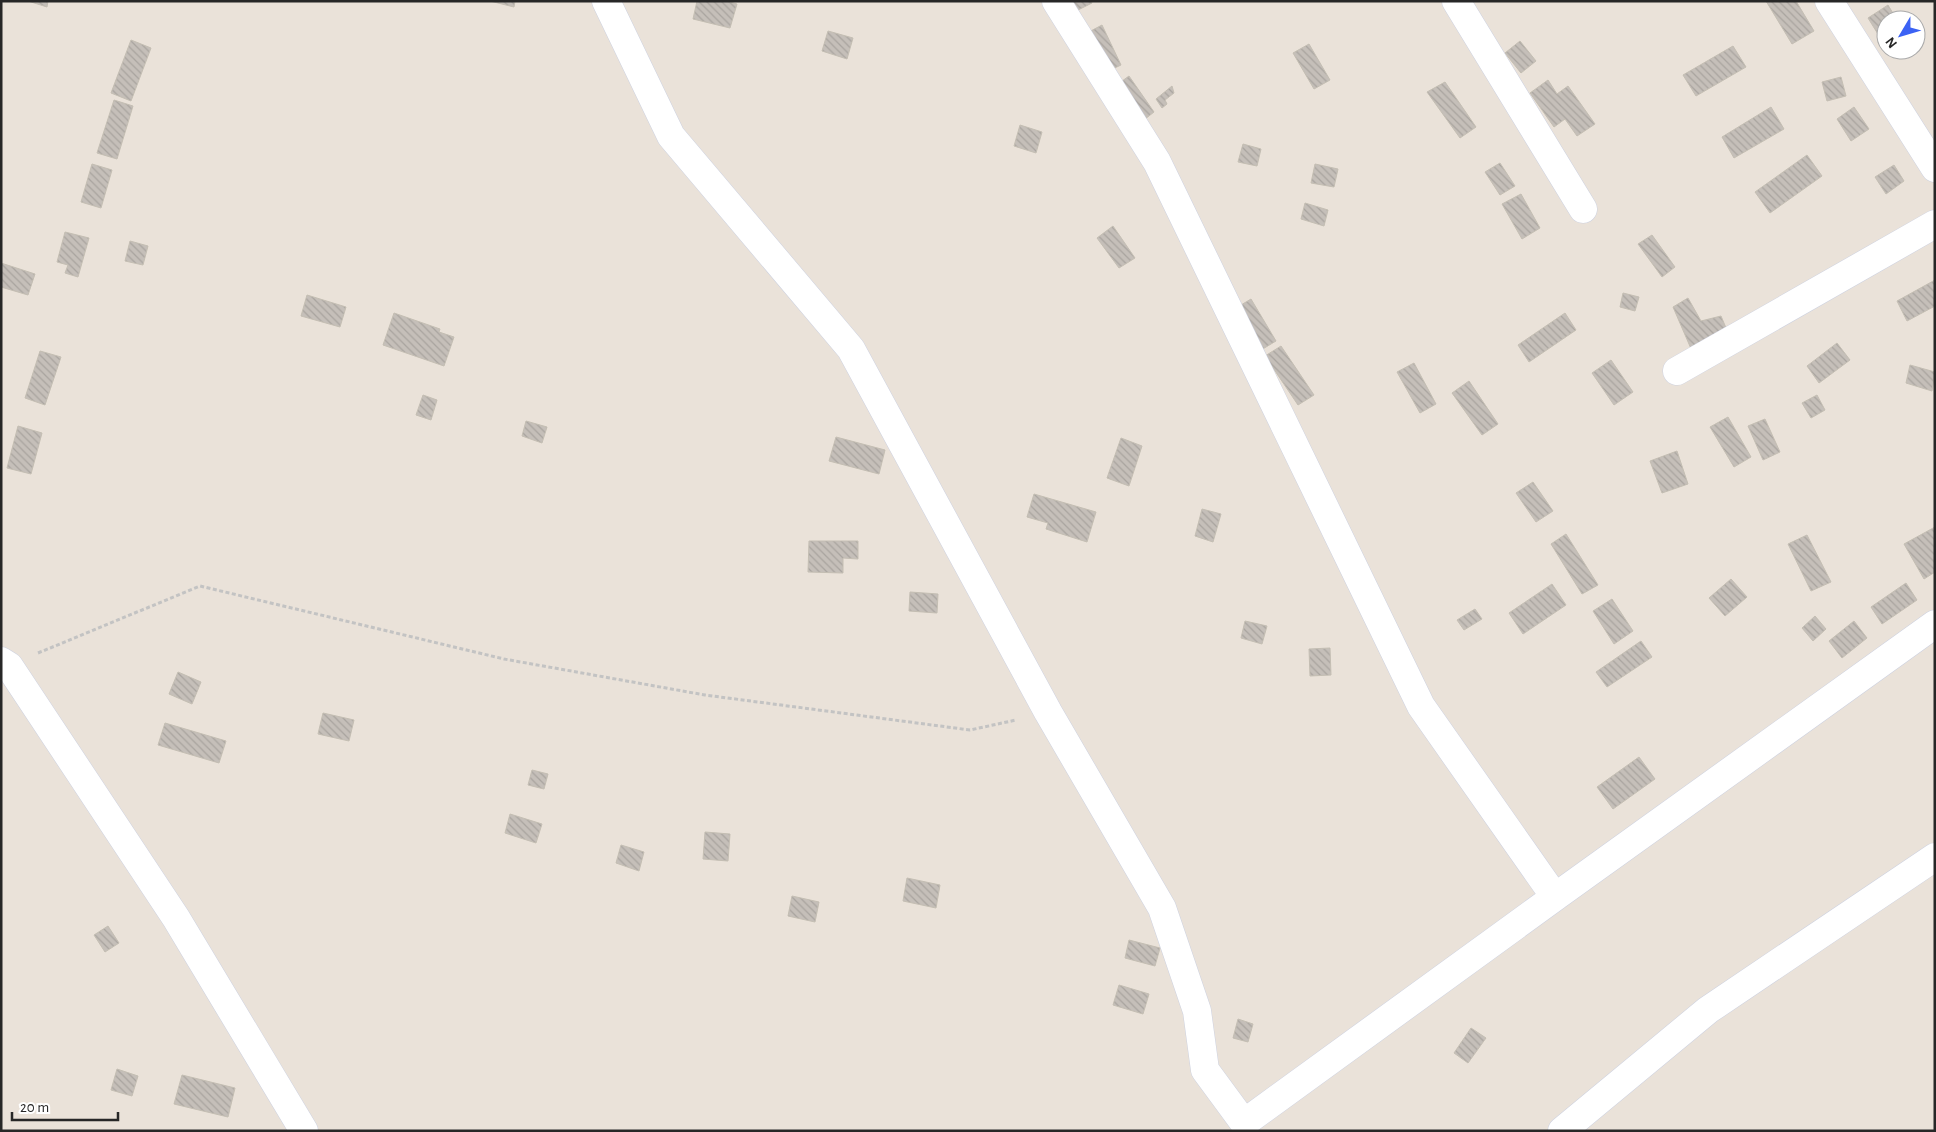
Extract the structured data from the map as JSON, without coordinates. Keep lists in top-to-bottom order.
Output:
{
  "scale_bar": "20 m",
  "north": "bottom left"
}
